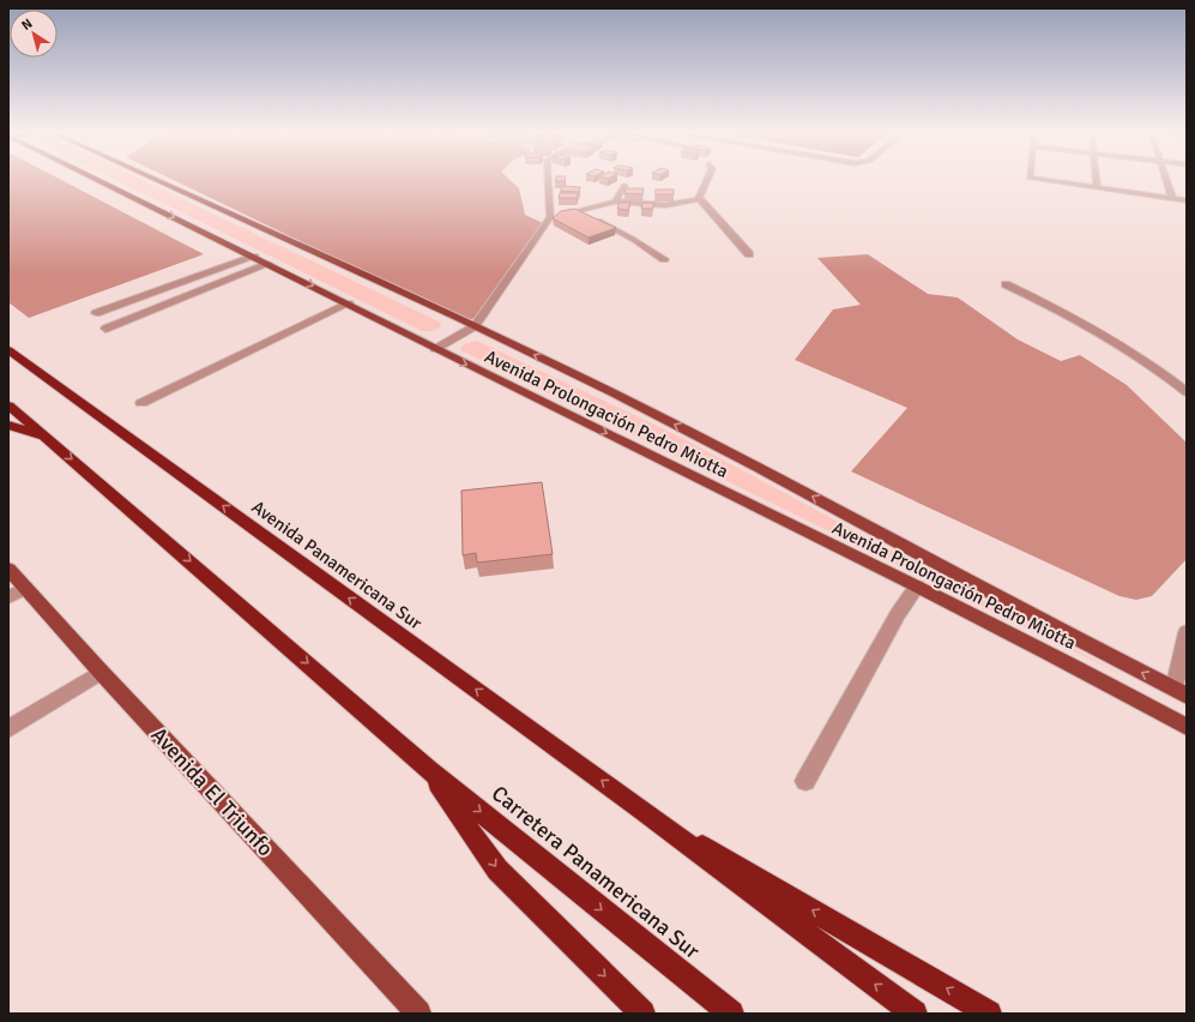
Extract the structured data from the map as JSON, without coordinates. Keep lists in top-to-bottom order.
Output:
{
  "streets": {
    "highway": ["Avenida Panamericana Sur", "Carretera Panamericana Sur"],
    "main road": ["Avenida Prolongación Pedro Miotta", "Avenida El Triunfo"]
  },
  "north": "top left"
}
